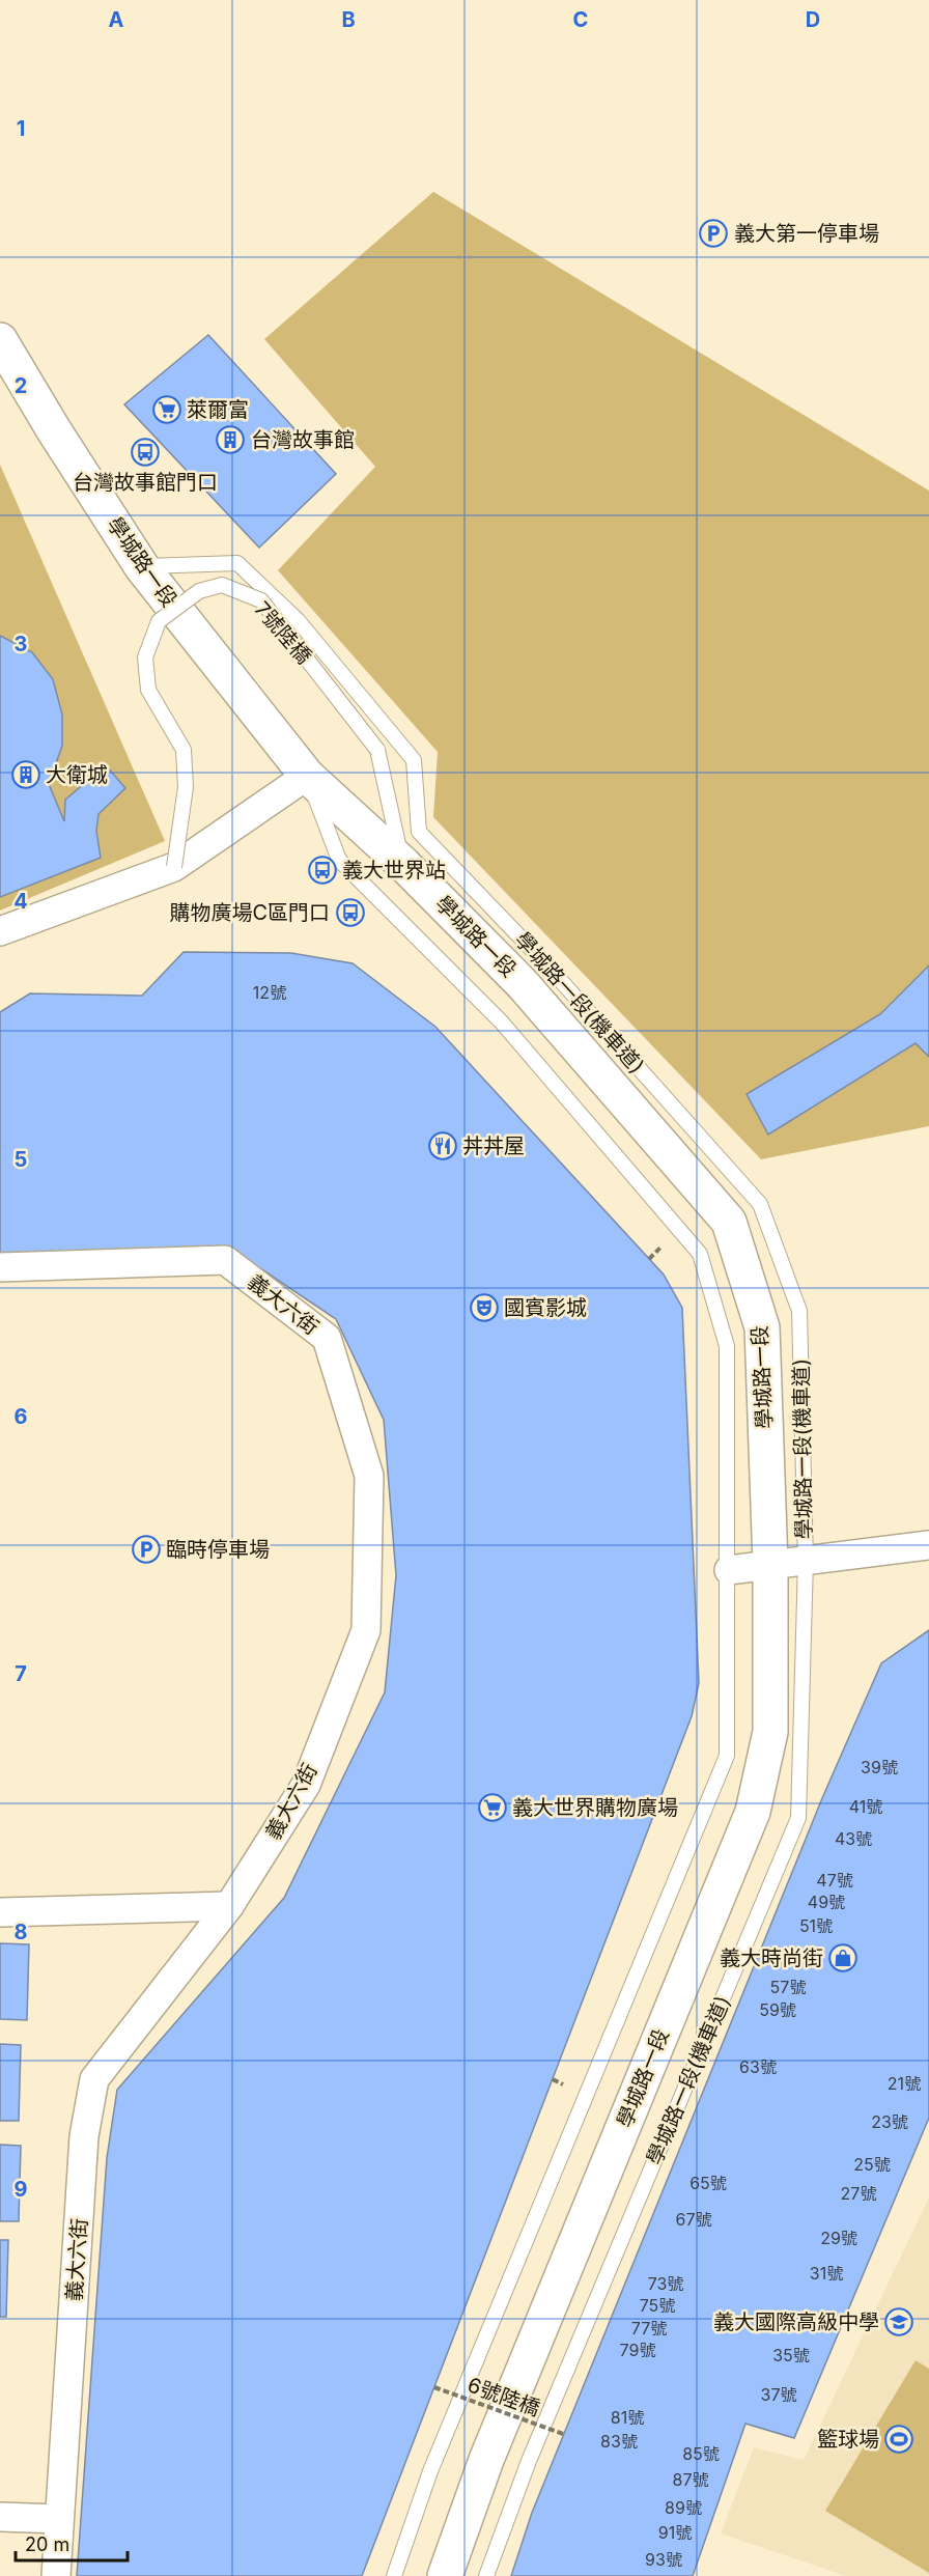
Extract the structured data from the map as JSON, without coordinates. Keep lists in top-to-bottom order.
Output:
{
  "streets": {
    "main road": ["學城路一段"],
    "street": ["義大六街"],
    "lane": ["7號陸橋", "學城路一段(機車道)"],
    "path": ["6號陸橋"]
  },
  "crossings": [
    ["學城路一段", "7號陸橋"],
    ["學城路一段", "學城路一段(機車道)"]
  ],
  "places": {
    "parking": ["義大第一停車場", "臨時停車場"],
    "supermarket": ["萊爾富", "義大世界購物廣場"],
    "building": ["台灣故事館", "大衛城"],
    "bus stop": ["台灣故事館門口", "義大世界站", "購物廣場C區門口"],
    "restaurant": ["丼丼屋"],
    "theatre": ["國賓影城"],
    "shop": ["義大時尚街"],
    "school or university": ["義大國際高級中學"],
    "sports": ["籃球場"]
  },
  "house_numbers": [
    "12號",
    "39號",
    "41號",
    "43號",
    "47號",
    "49號",
    "51號",
    "57號",
    "59號",
    "63號",
    "21號",
    "23號",
    "25號",
    "65號",
    "27號",
    "67號",
    "29號",
    "31號",
    "73號",
    "75號",
    "77號",
    "79號",
    "35號",
    "37號",
    "81號",
    "83號",
    "85號",
    "87號",
    "89號",
    "91號",
    "93號"
  ],
  "scale_bar": "20 m",
  "grid": {
    "columns": [
      "A",
      "B",
      "C",
      "D"
    ],
    "rows": [
      "1",
      "2",
      "3",
      "4",
      "5",
      "6",
      "7",
      "8",
      "9"
    ]
  }
}
